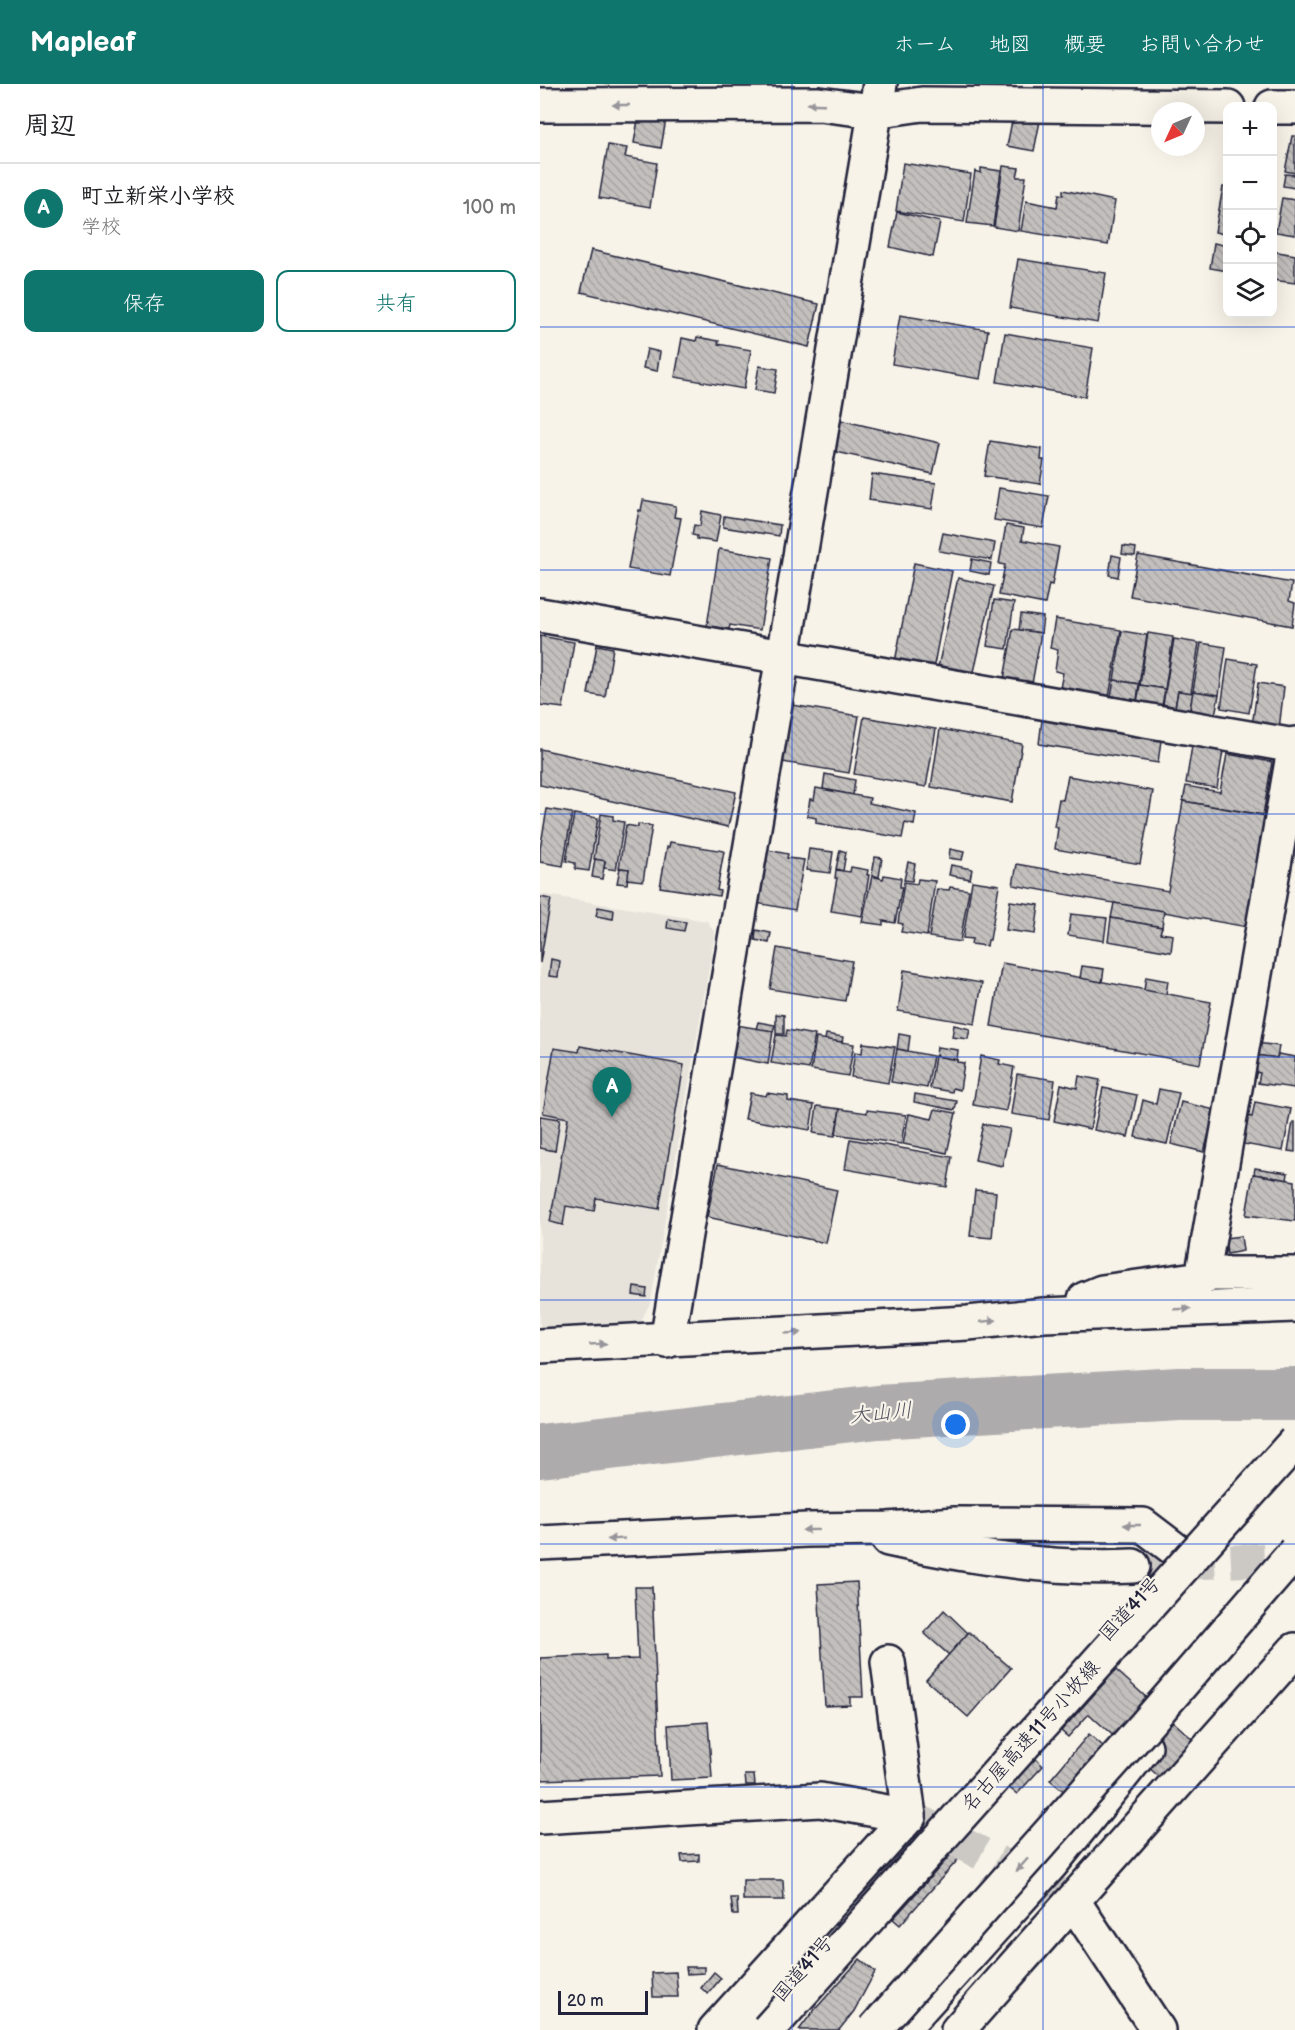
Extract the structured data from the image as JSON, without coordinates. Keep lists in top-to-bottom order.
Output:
{
  "streets": {
    "main road": ["国道41号", "名古屋高速11号小牧線"]
  },
  "water": ["大山川"],
  "scale_bar": "20 m",
  "north": "bottom left",
  "page": {
    "header": "Mapleaf",
    "nav": [
      "ホーム",
      "地図",
      "概要",
      "お問い合わせ"
    ],
    "heading": "周辺",
    "map_buttons": ["+", "−"],
    "list": [
      {
        "mark": "A",
        "name": "町立新栄小学校",
        "note": "学校",
        "value": "100 m"
      }
    ],
    "buttons": ["保存", "共有"],
    "pins": "A",
    "scale": "20 m"
  }
}
